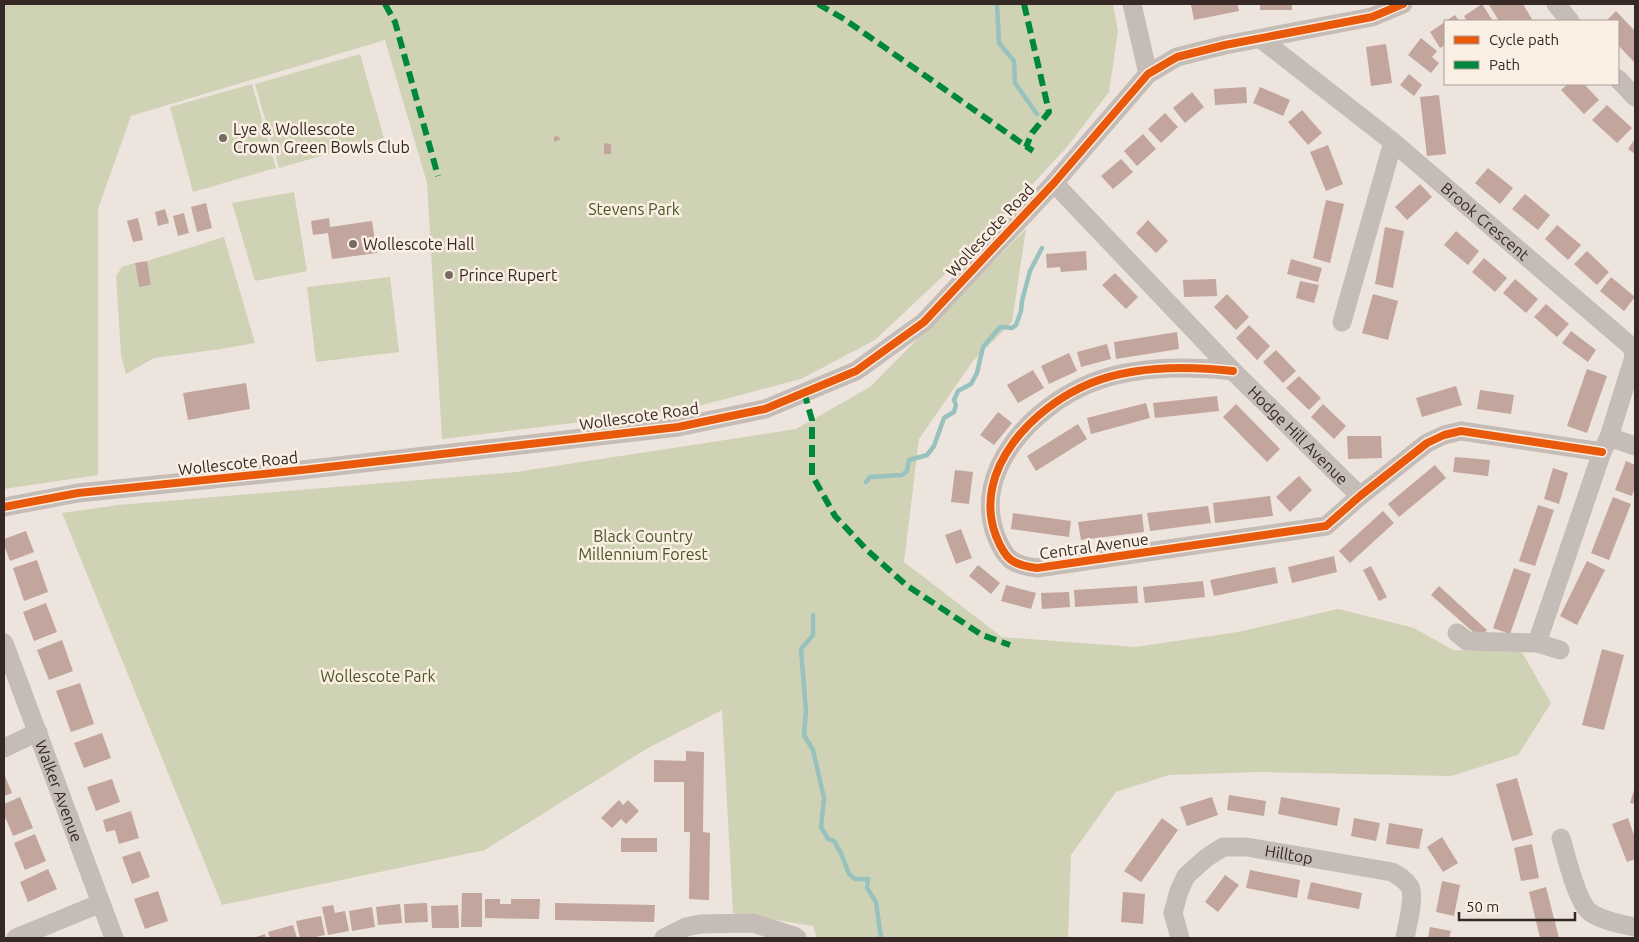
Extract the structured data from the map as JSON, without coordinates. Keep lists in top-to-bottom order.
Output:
{
  "streets": {
    "street": [
      "Brook Crescent",
      "Wollescote Road",
      "Hodge Hill Avenue",
      "Central Avenue",
      "Walker Avenue",
      "Hilltop"
    ]
  },
  "crossings": [
    ["Brook Crescent", "Wollescote Road"],
    ["Brook Crescent", "Hodge Hill Avenue"],
    ["Wollescote Road", "Hodge Hill Avenue"],
    ["Hodge Hill Avenue", "Central Avenue"]
  ],
  "parks": ["Stevens Park", "Black Country Millennium Forest", "Wollescote Park"],
  "places": ["Lye & Wollescote Crown Green Bowls Club", "Wollescote Hall", "Prince Rupert"],
  "legend": ["Cycle path", "Path"],
  "scale_bar": "50 m"
}
